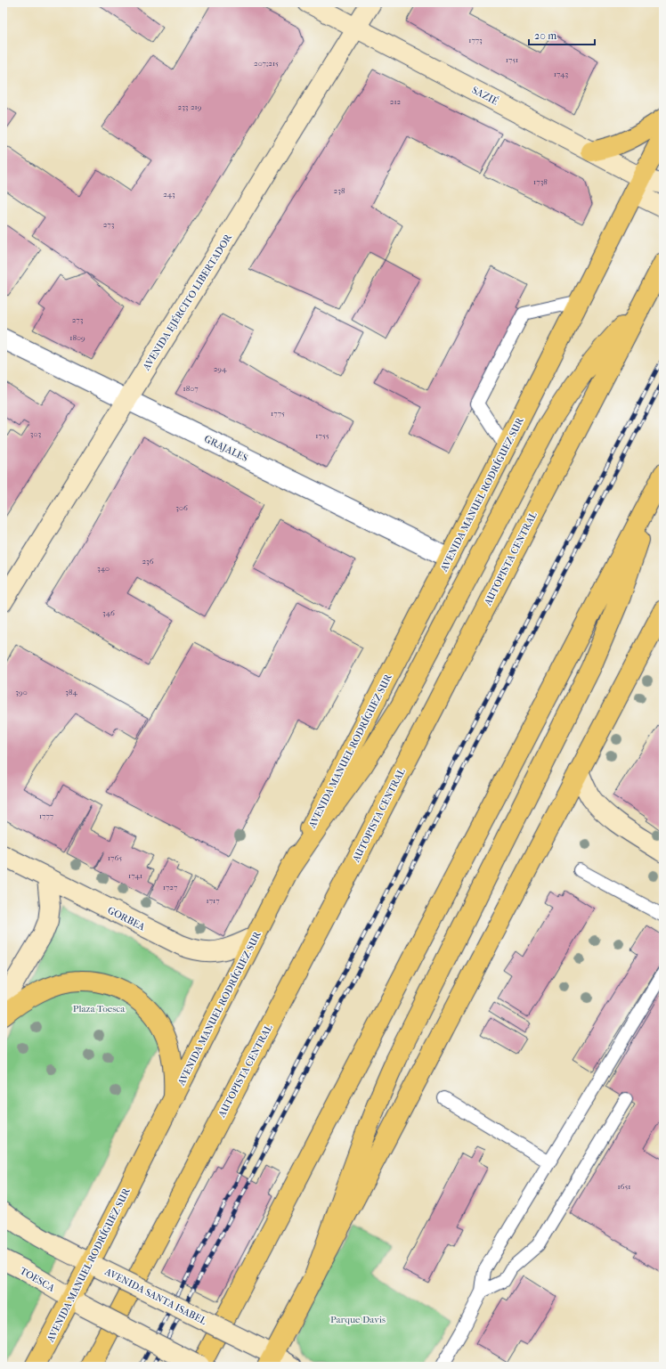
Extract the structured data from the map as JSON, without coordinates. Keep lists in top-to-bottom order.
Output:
{
  "streets": {
    "main road": ["AVENIDA MANUEL RODRÍGUEZ SUR", "AUTOPISTA CENTRAL"],
    "street": [
      "SAZIÉ",
      "AVENIDA EJÉRCITO LIBERTADOR",
      "GRAJALES",
      "GORBEA",
      "TOESCA",
      "AVENIDA SANTA ISABEL"
    ]
  },
  "crossings": [
    ["SAZIÉ", "AVENIDA EJÉRCITO LIBERTADOR"],
    ["SAZIÉ", "AVENIDA MANUEL RODRÍGUEZ SUR"],
    ["AVENIDA EJÉRCITO LIBERTADOR", "GRAJALES"],
    ["GRAJALES", "AVENIDA MANUEL RODRÍGUEZ SUR"],
    ["AVENIDA MANUEL RODRÍGUEZ SUR", "GORBEA"],
    ["AVENIDA MANUEL RODRÍGUEZ SUR", "TOESCA"],
    ["AVENIDA MANUEL RODRÍGUEZ SUR", "AVENIDA SANTA ISABEL"]
  ],
  "parks": ["Plaza Toesca", "Parque Davis"],
  "house_numbers": [
    "1773",
    "1751",
    "207;215",
    "1743",
    "212",
    "233-219",
    "1738",
    "238",
    "243",
    "273",
    "273",
    "1809",
    "294",
    "1807",
    "1775",
    "303",
    "1755",
    "306",
    "236",
    "340",
    "346",
    "390",
    "384",
    "1777",
    "1765",
    "1741",
    "1727",
    "1717",
    "1651"
  ],
  "scale_bar": "20 m"
}
